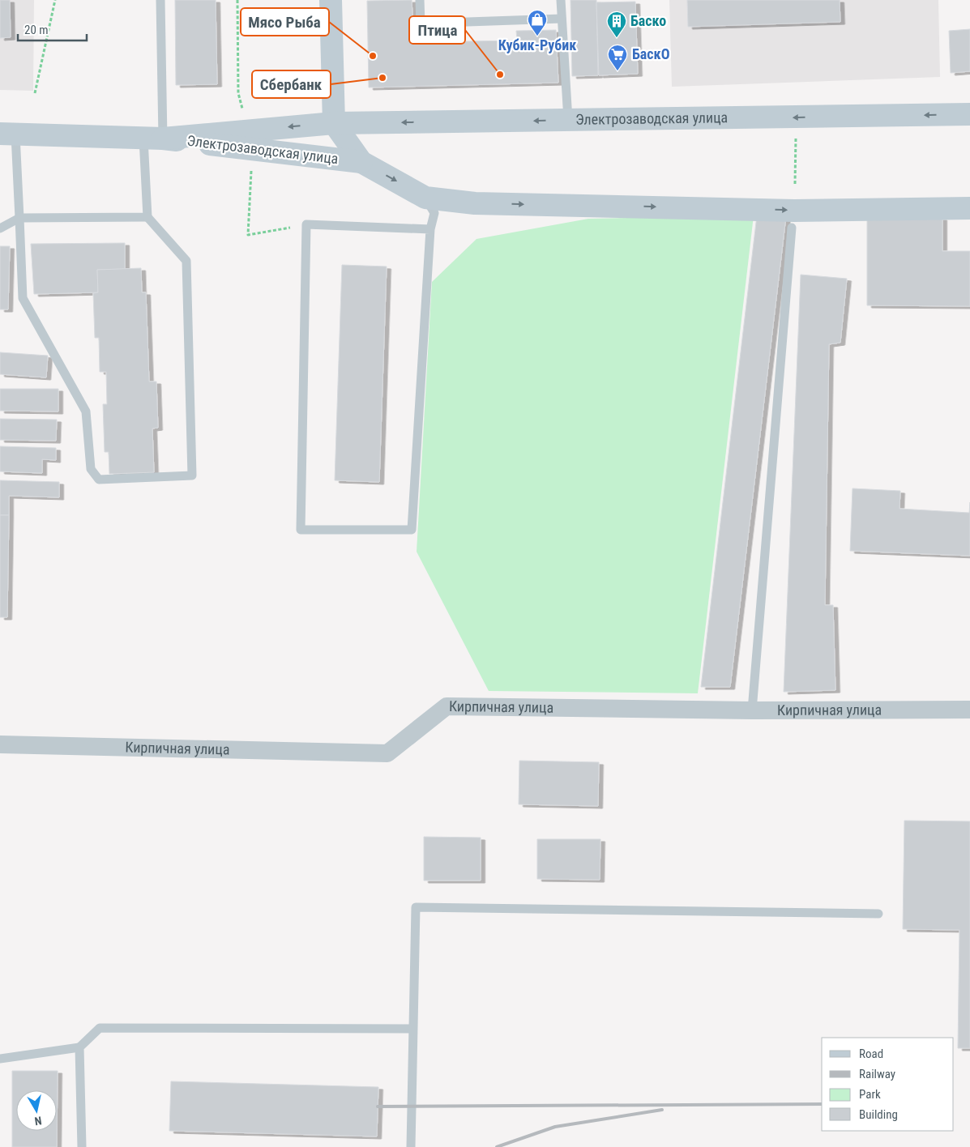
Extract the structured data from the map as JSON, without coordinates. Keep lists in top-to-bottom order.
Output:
{
  "streets": {
    "main road": ["Электрозаводская улица"],
    "street": ["Кирпичная улица"]
  },
  "places": {
    "shop": ["Кубик-Рубик"],
    "building": ["Баско"],
    "other": ["Мясо Рыба", "Птица", "Сбербанк"],
    "supermarket": ["БаскО"]
  },
  "legend": [
    "Road",
    "Railway",
    "Park",
    "Building"
  ],
  "scale_bar": "20 m",
  "north": "bottom"
}
